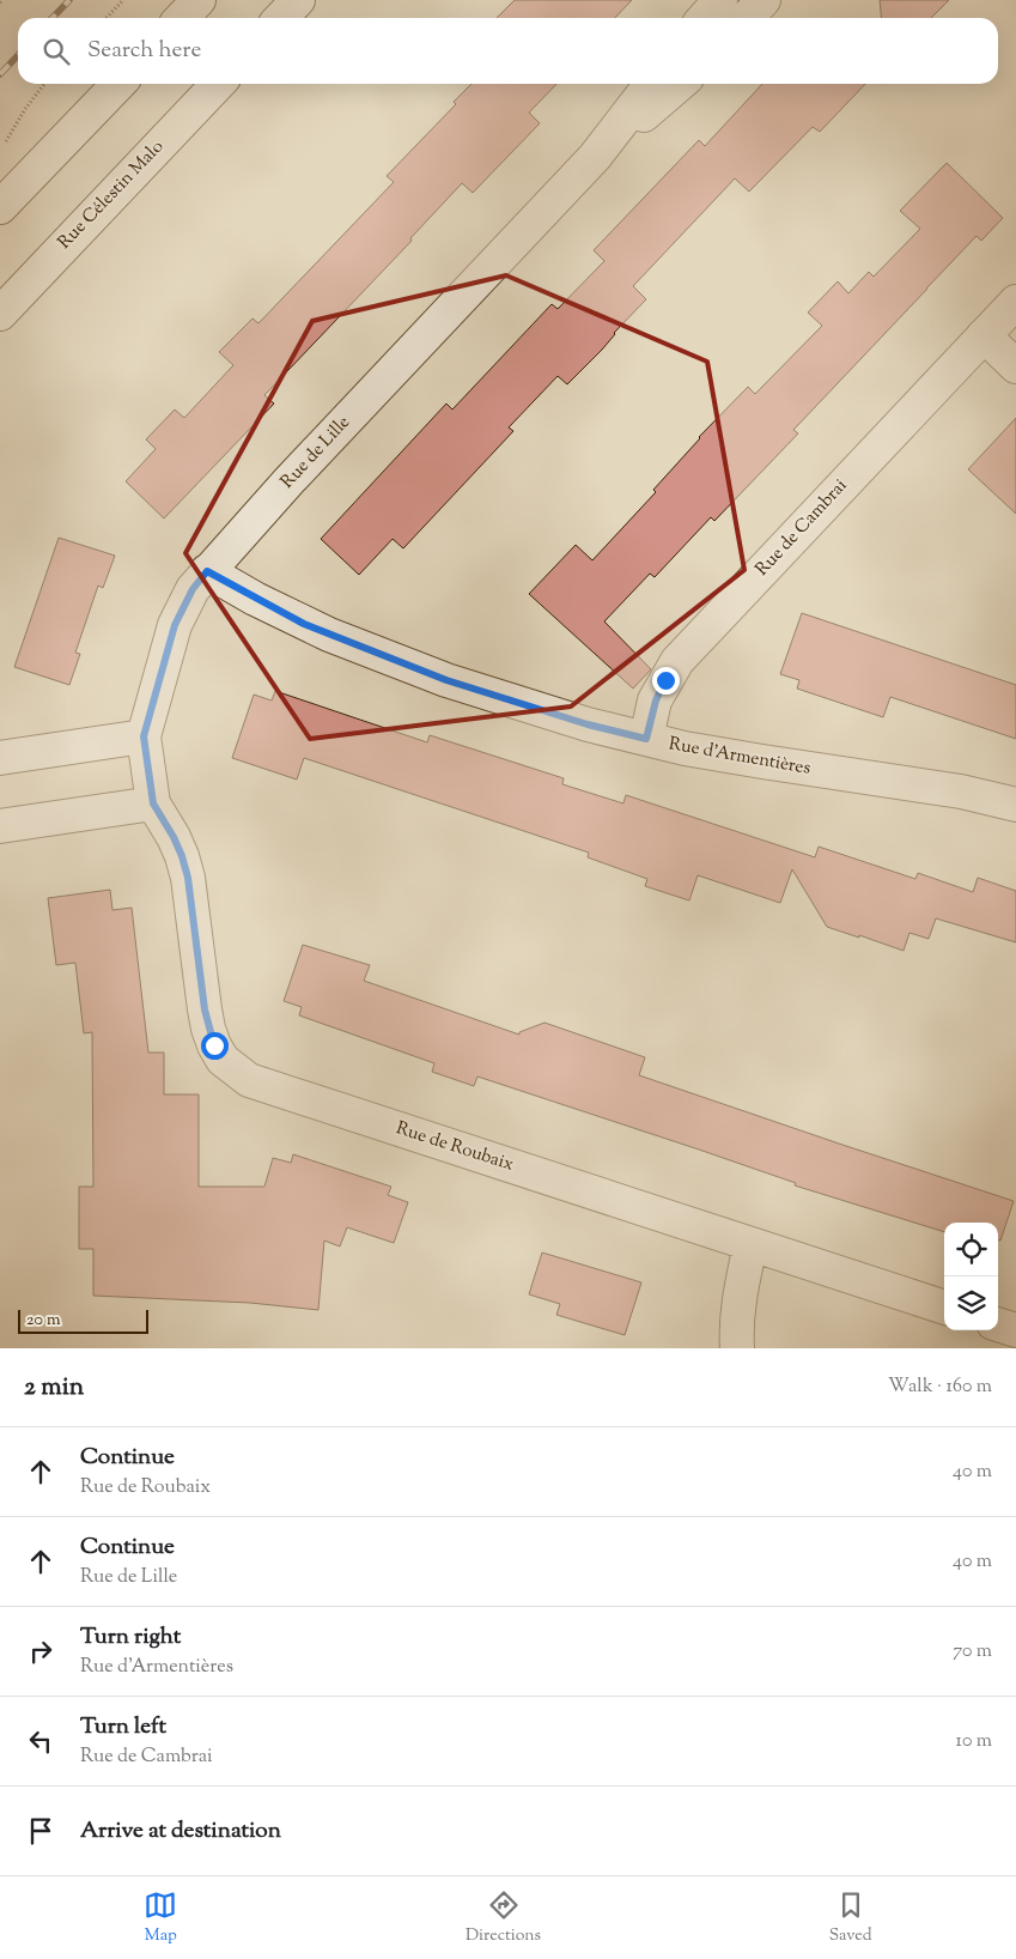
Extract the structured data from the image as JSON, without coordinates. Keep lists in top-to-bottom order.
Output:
{
  "streets": {
    "street": [
      "Rue Célestin Malo",
      "Rue de Lille",
      "Rue de Cambrai",
      "Rue d'Armentières",
      "Rue de Roubaix"
    ]
  },
  "crossings": [
    ["Rue de Lille", "Rue d'Armentières"],
    ["Rue de Lille", "Rue de Roubaix"],
    ["Rue de Cambrai", "Rue d'Armentières"]
  ],
  "scale_bar": "20 m",
  "page": {
    "search": "Search here",
    "scale": "20 m",
    "heading": ["2 min", "Walk · 160 m"],
    "list": [
      ["Continue", "Rue de Roubaix", "40 m"],
      ["Continue", "Rue de Lille", "40 m"],
      ["Turn right", "Rue d'Armentières", "70 m"],
      ["Turn left", "Rue de Cambrai", "10 m"],
      "Arrive at destination"
    ],
    "nav": ["Map", "Directions", "Saved"]
  }
}
